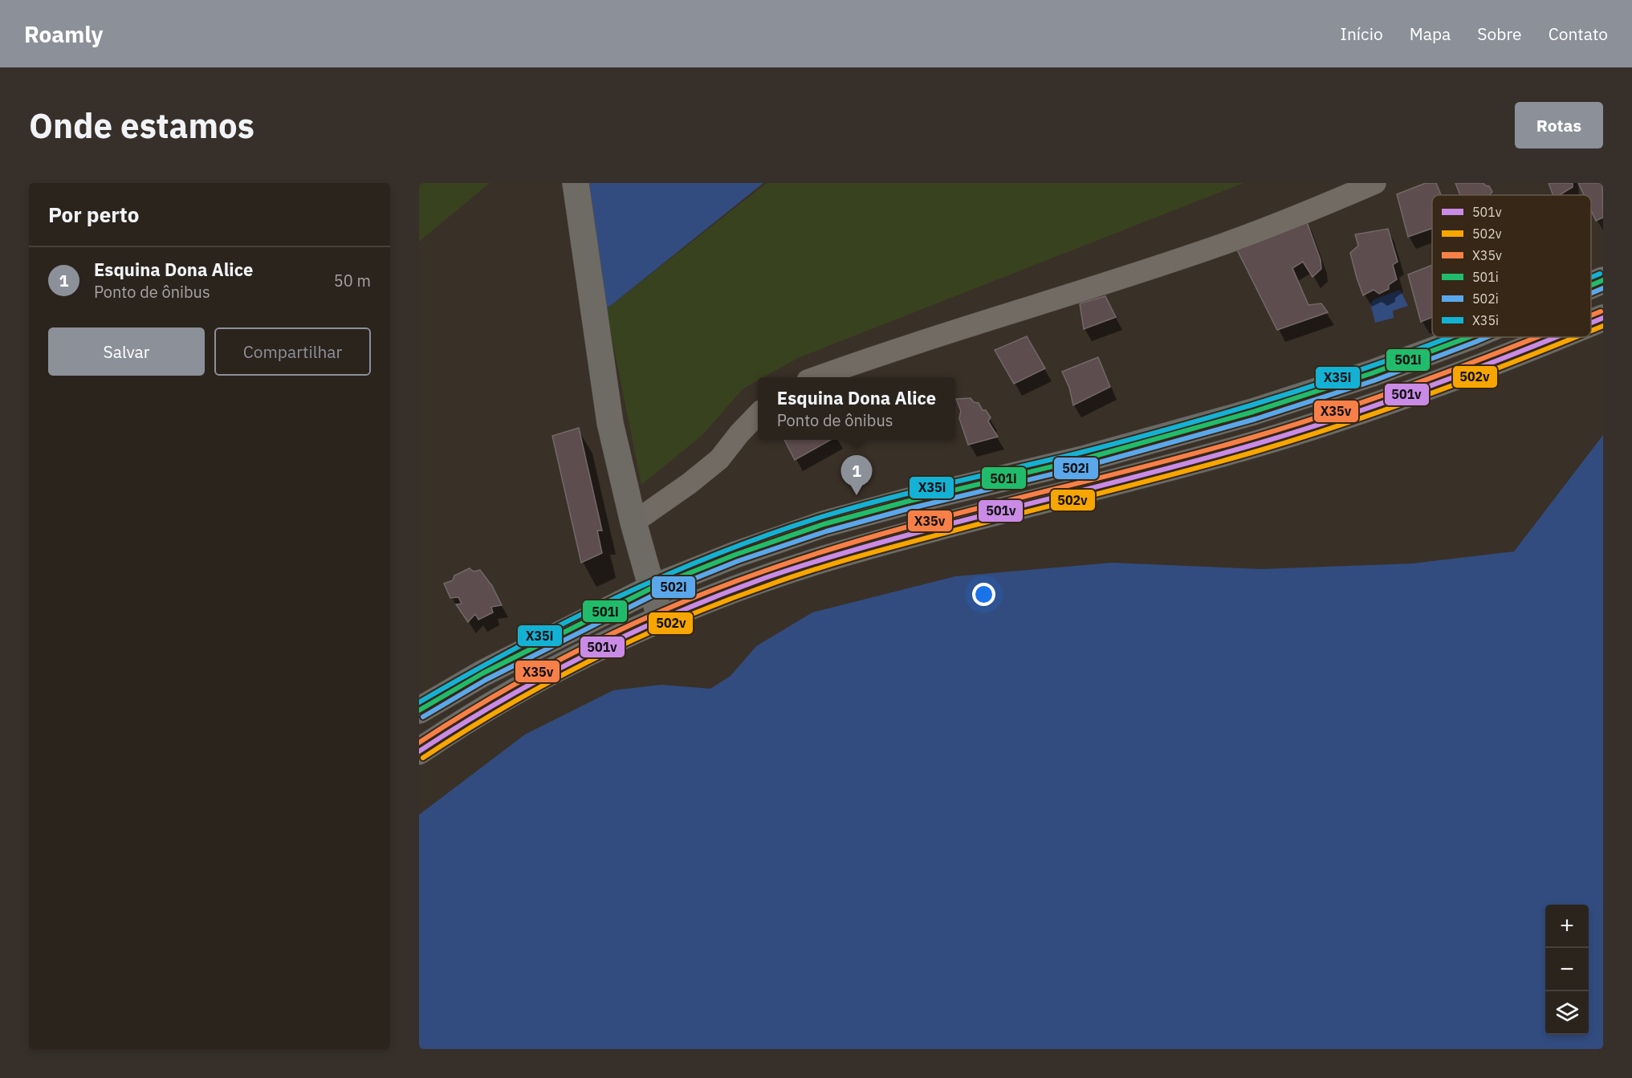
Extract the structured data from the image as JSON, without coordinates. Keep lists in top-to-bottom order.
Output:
{
  "lines": [
    "transit line X35i",
    "transit line 501i",
    "transit line 502i",
    "transit line X35v",
    "transit line 501v",
    "transit line 502v"
  ],
  "legend": [
    "501v",
    "502v",
    "X35v",
    "501i",
    "502i",
    "X35i"
  ],
  "page": {
    "header": "Roamly",
    "nav": [
      "Início",
      "Mapa",
      "Sobre",
      "Contato"
    ],
    "buttons": [
      "Rotas",
      ["Salvar", "Compartilhar"]
    ],
    "title": "Onde estamos",
    "heading": "Por perto",
    "list": [
      {
        "mark": "1",
        "name": "Esquina Dona Alice",
        "note": "Ponto de ônibus",
        "value": "50 m"
      }
    ],
    "popup": ["Esquina Dona Alice", "Ponto de ônibus"],
    "pins": "1",
    "map_buttons": ["+", "−"]
  }
}
